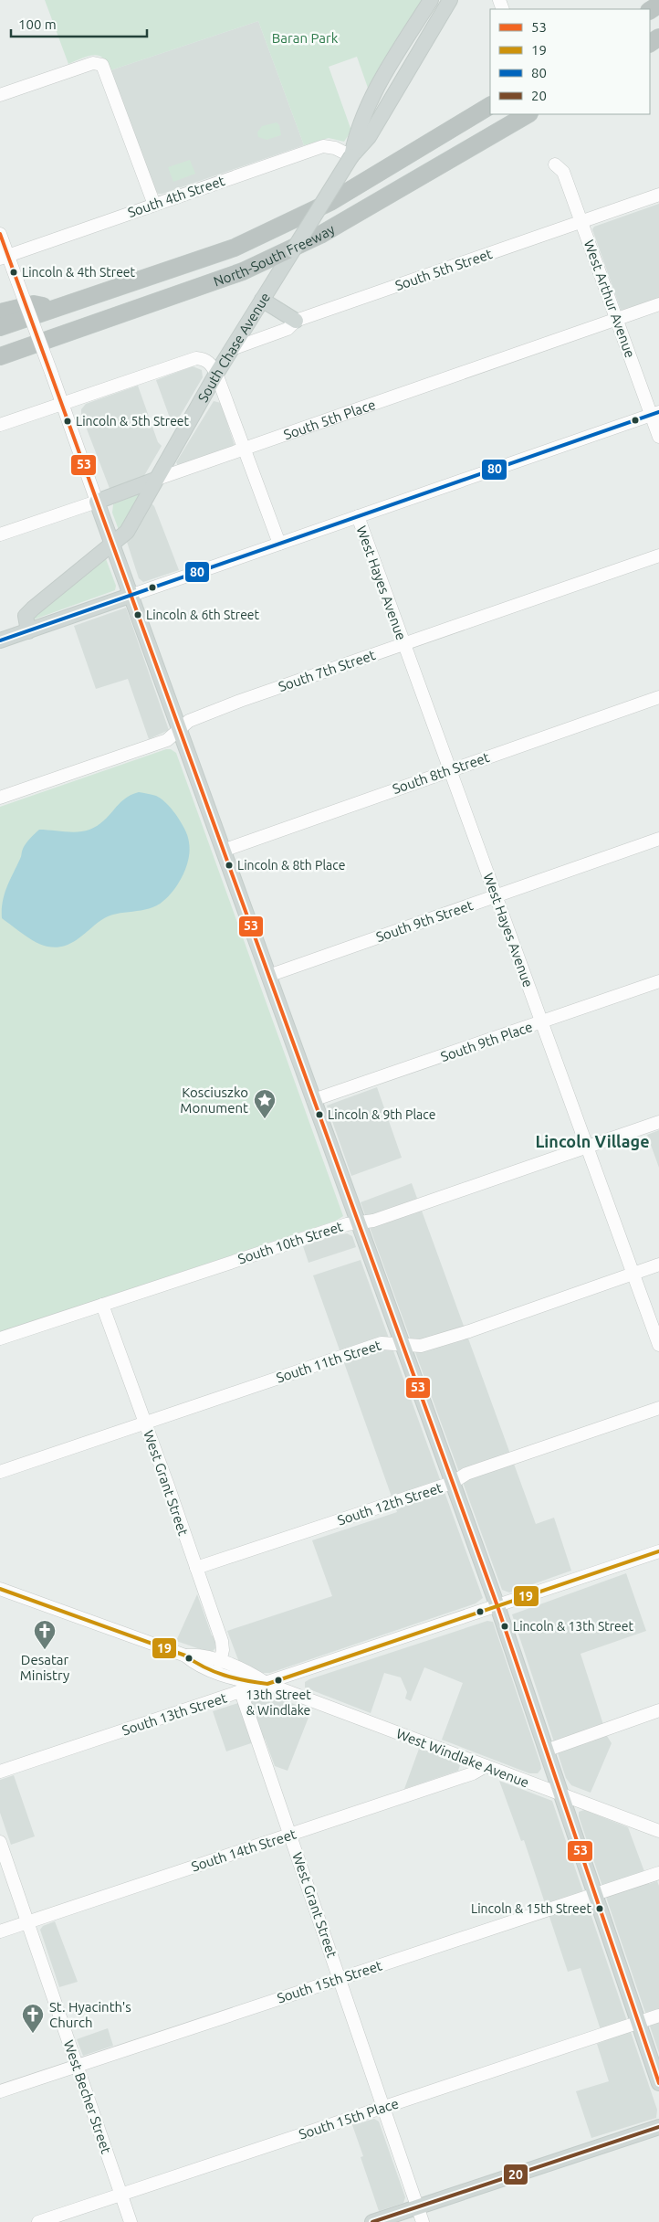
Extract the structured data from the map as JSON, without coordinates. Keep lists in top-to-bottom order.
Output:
{
  "streets": {
    "highway": ["North-South Freeway"],
    "main road": ["South Chase Avenue", "South 5th Place"],
    "street": [
      "South 4th Street",
      "South 5th Street",
      "West Arthur Avenue",
      "West Hayes Avenue",
      "South 7th Street",
      "South 8th Street",
      "South 9th Street",
      "South 9th Place",
      "South 10th Street",
      "South 11th Street",
      "West Grant Street",
      "South 12th Street",
      "South 13th Street",
      "West Windlake Avenue",
      "South 14th Street",
      "South 15th Street",
      "West Becher Street",
      "South 15th Place"
    ]
  },
  "crossings": [
    ["South 4th Street", "South Chase Avenue"],
    ["South 5th Street", "West Arthur Avenue"],
    ["South 5th Street", "South Chase Avenue"],
    ["West Arthur Avenue", "South 5th Place"],
    ["South Chase Avenue", "South 5th Place"],
    ["West Hayes Avenue", "South 7th Street"],
    ["West Hayes Avenue", "South 8th Street"],
    ["West Hayes Avenue", "South 9th Street"],
    ["West Hayes Avenue", "South 9th Place"],
    ["West Hayes Avenue", "South 10th Street"],
    ["West Hayes Avenue", "South 11th Street"],
    ["South 10th Street", "West Grant Street"],
    ["South 11th Street", "West Grant Street"],
    ["West Grant Street", "South 12th Street"],
    ["West Grant Street", "South 13th Street"],
    ["West Grant Street", "West Windlake Avenue"],
    ["West Grant Street", "South 14th Street"],
    ["West Grant Street", "South 15th Street"],
    ["West Grant Street", "South 15th Place"],
    ["South 13th Street", "West Windlake Avenue"],
    ["West Windlake Avenue", "South 14th Street"],
    ["South 14th Street", "West Becher Street"],
    ["South 15th Street", "West Becher Street"],
    ["West Becher Street", "South 15th Place"]
  ],
  "districts": ["Lincoln Village"],
  "parks": ["Baran Park"],
  "places": {
    "other": [
      "Lincoln & 4th Street",
      "Lincoln & 5th Street",
      "Lincoln & 6th Street",
      "Lincoln & 8th Place",
      "Lincoln & 9th Place",
      "Lincoln & 13th Street",
      "13th Street & Windlake",
      "Lincoln & 15th Street"
    ],
    "place": ["Kosciuszko Monument"],
    "church": ["Desatar Ministry", "St. Hyacinth's Church"]
  },
  "lines": [
    "transit line 53",
    "transit line 80",
    "transit line 19",
    "transit line 20"
  ],
  "legend": [
    "53",
    "19",
    "80",
    "20"
  ],
  "scale_bar": "100 m"
}
